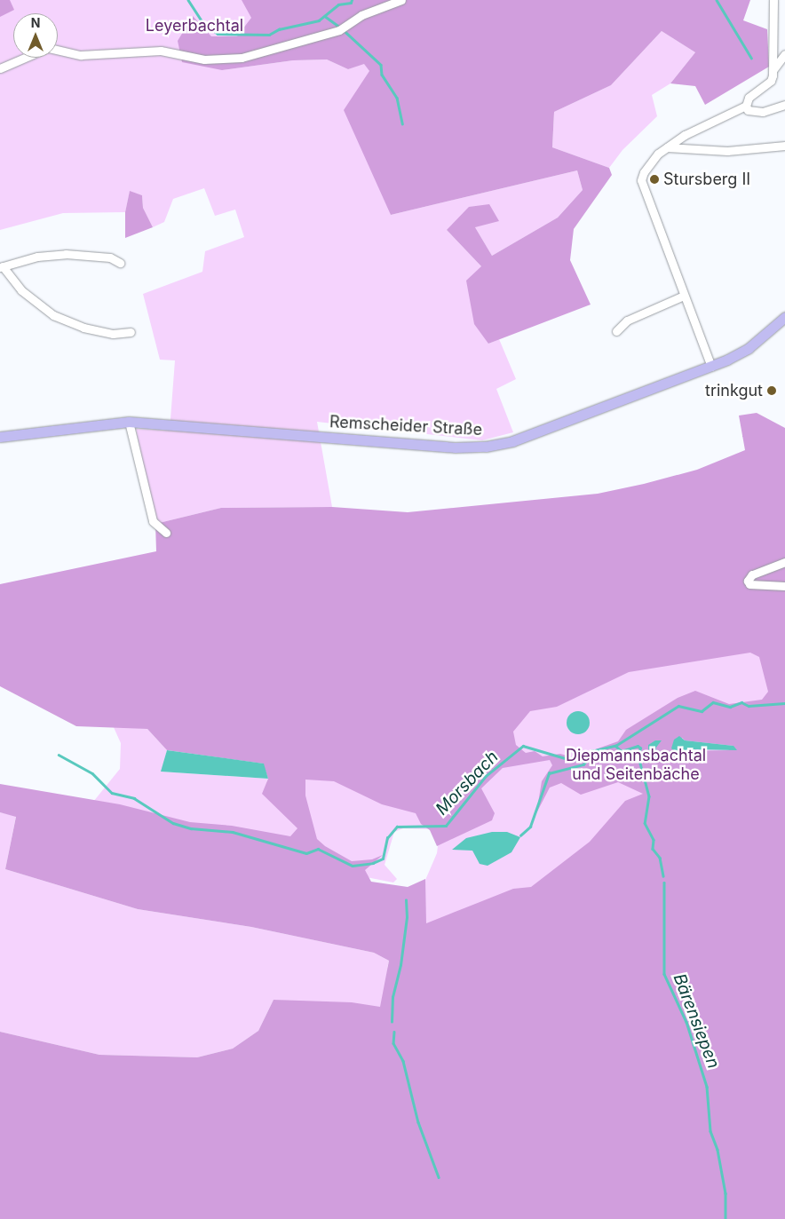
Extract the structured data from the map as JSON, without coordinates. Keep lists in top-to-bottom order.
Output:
{
  "streets": {
    "main road": ["Remscheider Straße"]
  },
  "water": ["Morsbach", "Bärensiepen"],
  "parks": ["Leyerbachtal", "Diepmannsbachtal und Seitenbäche"],
  "places": ["Stursberg II", "trinkgut"],
  "north": "top"
}
